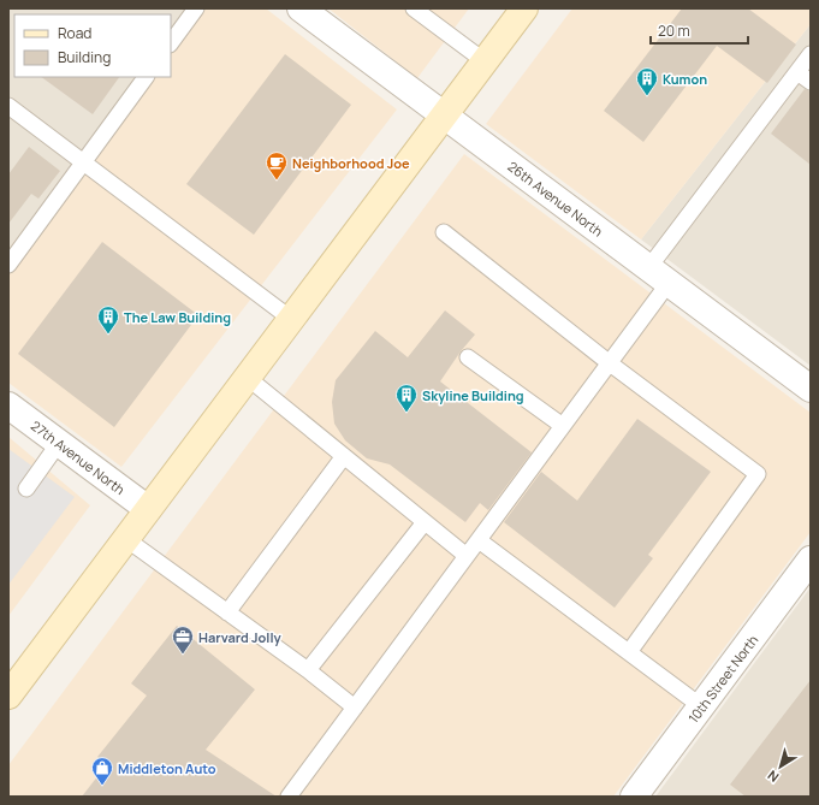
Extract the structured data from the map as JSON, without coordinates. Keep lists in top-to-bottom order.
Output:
{
  "streets": {
    "street": ["26th Avenue North", "27th Avenue North", "10th Street North"]
  },
  "places": {
    "building": ["Kumon", "The Law Building", "Skyline Building"],
    "cafe": ["Neighborhood Joe"],
    "office": ["Harvard Jolly"],
    "shop": ["Middleton Auto"]
  },
  "legend": ["Road", "Building"],
  "scale_bar": "20 m",
  "north": "bottom left"
}
